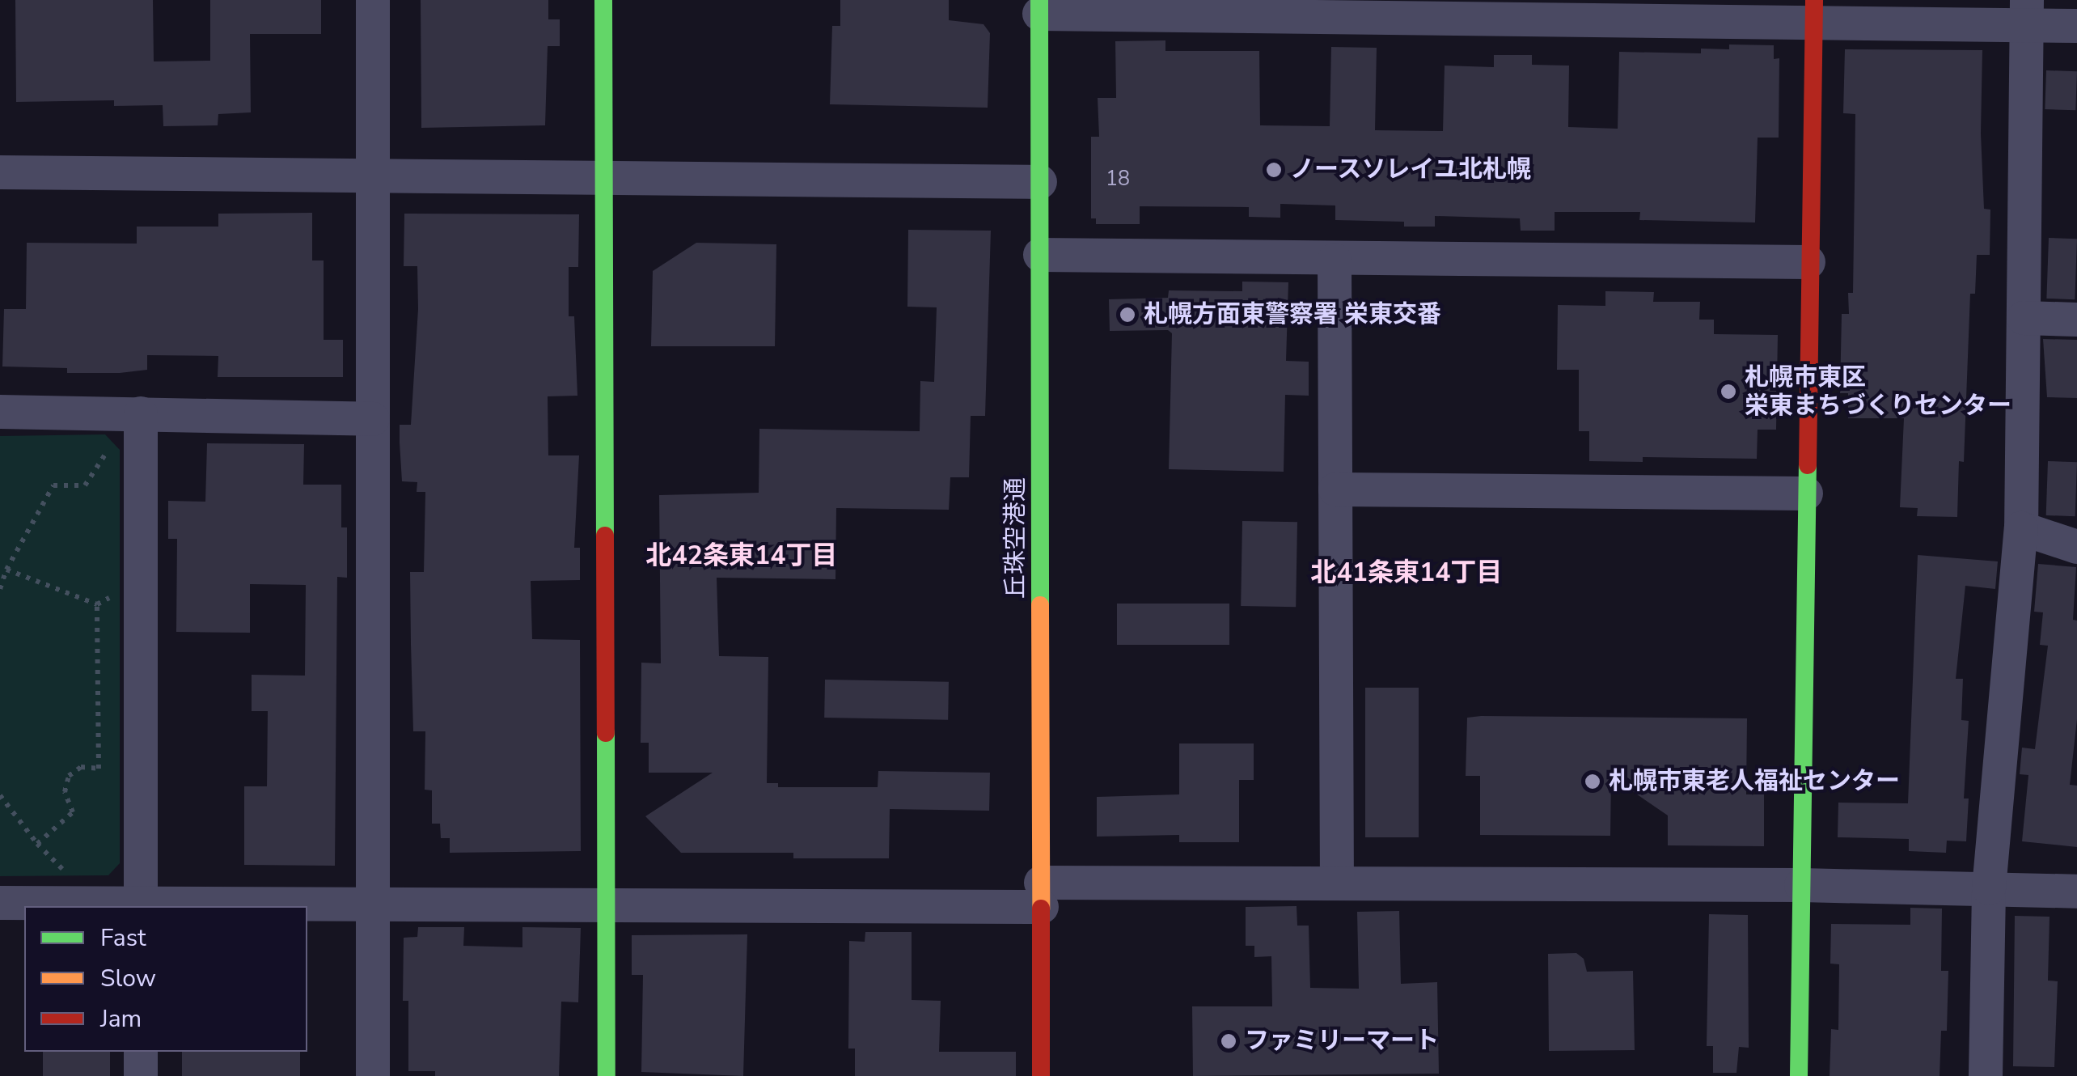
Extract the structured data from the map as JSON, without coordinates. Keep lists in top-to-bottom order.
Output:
{
  "streets": {
    "street": ["丘珠空港通"]
  },
  "districts": ["北42条東14丁目", "北41条東14丁目"],
  "places": [
    "ノースソレイユ北札幌",
    "札幌方面東警察署 栄東交番",
    "札幌市東区 栄東まちづくりセンター",
    "札幌市東老人福祉センター",
    "ファミリーマート"
  ],
  "house_numbers": ["18"],
  "legend": ["Fast", "Slow", "Jam"]
}
